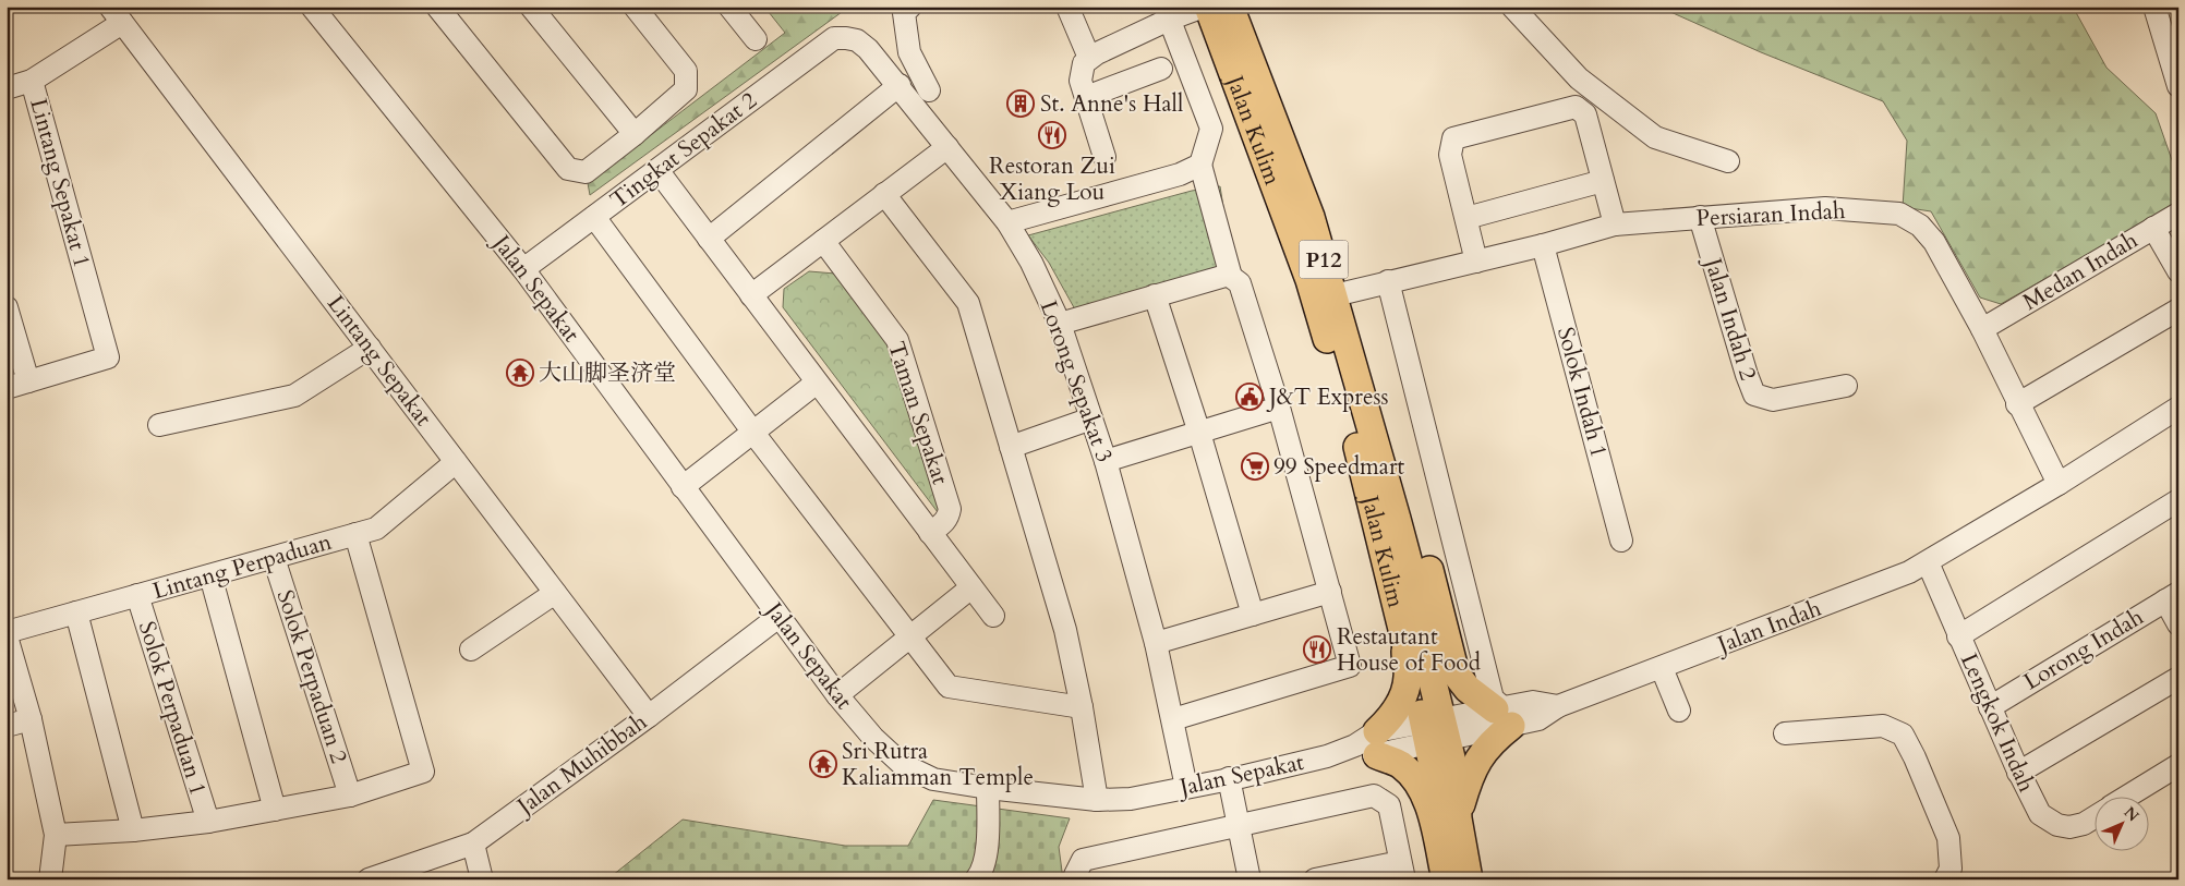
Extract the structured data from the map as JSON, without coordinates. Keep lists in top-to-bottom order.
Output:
{
  "streets": {
    "main road": ["Jalan Kulim", "P12"],
    "street": [
      "Tingkat Sepakat 2",
      "Lintang Sepakat 1",
      "Persiaran Indah",
      "Medan Indah",
      "Jalan Sepakat",
      "Jalan Indah 2",
      "Lintang Sepakat",
      "Lorong Sepakat 3",
      "Solok Indah 1",
      "Taman Sepakat",
      "Lintang Perpaduan",
      "Jalan Indah",
      "Lorong Indah",
      "Solok Perpaduan 2",
      "Solok Perpaduan 1",
      "Lengkok Indah",
      "Jalan Muhibbah"
    ]
  },
  "crossings": [
    ["Jalan Kulim", "Persiaran Indah"],
    ["Jalan Kulim", "Jalan Sepakat"],
    ["Jalan Kulim", "Jalan Indah"],
    ["Tingkat Sepakat 2", "Jalan Sepakat"],
    ["Tingkat Sepakat 2", "Lorong Sepakat 3"],
    ["Tingkat Sepakat 2", "Taman Sepakat"],
    ["Lintang Sepakat 1", "Lintang Sepakat"],
    ["Persiaran Indah", "Medan Indah"],
    ["Persiaran Indah", "Jalan Indah 2"],
    ["Persiaran Indah", "Solok Indah 1"],
    ["Persiaran Indah", "Jalan Indah"],
    ["Jalan Sepakat", "Lorong Sepakat 3"],
    ["Jalan Sepakat", "Jalan Indah"],
    ["Jalan Sepakat", "Jalan Muhibbah"],
    ["Lintang Sepakat", "Lintang Perpaduan"],
    ["Lintang Sepakat", "Jalan Muhibbah"],
    ["Lintang Perpaduan", "Solok Perpaduan 2"],
    ["Lintang Perpaduan", "Solok Perpaduan 1"],
    ["Jalan Indah", "Lengkok Indah"],
    ["Lorong Indah", "Lengkok Indah"]
  ],
  "places": {
    "building": ["St. Anne's Hall"],
    "restaurant": ["Restoran Zui Xiang Lou", "Restautant House of Food"],
    "temple": ["大山脚圣济堂", "Sri Rutra Kaliamman Temple"],
    "public building": ["J&T Express"],
    "supermarket": ["99 Speedmart"]
  },
  "north": "top right"
}
